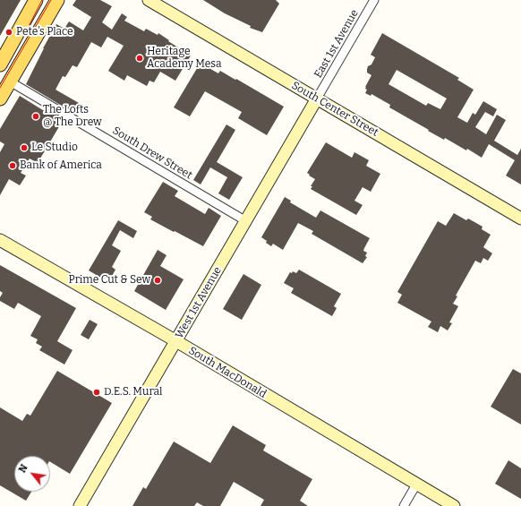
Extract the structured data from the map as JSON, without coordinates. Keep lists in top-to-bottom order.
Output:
{
  "streets": {
    "street": [
      "East 1st Avenue",
      "South Center Street",
      "South Drew Street",
      "West 1st Avenue",
      "South MacDonald"
    ]
  },
  "crossings": [
    ["East 1st Avenue", "South Center Street"],
    ["East 1st Avenue", "West 1st Avenue"],
    ["South Center Street", "West 1st Avenue"],
    ["South Drew Street", "West 1st Avenue"],
    ["West 1st Avenue", "South MacDonald"]
  ],
  "places": [
    "Pete’s Place",
    "Heritage Academy Mesa",
    "The Lofts @ The Drew",
    "Le Studio",
    "Bank of America",
    "Prime Cut & Sew",
    "D.E.S. Mural"
  ],
  "north": "top left"
}
